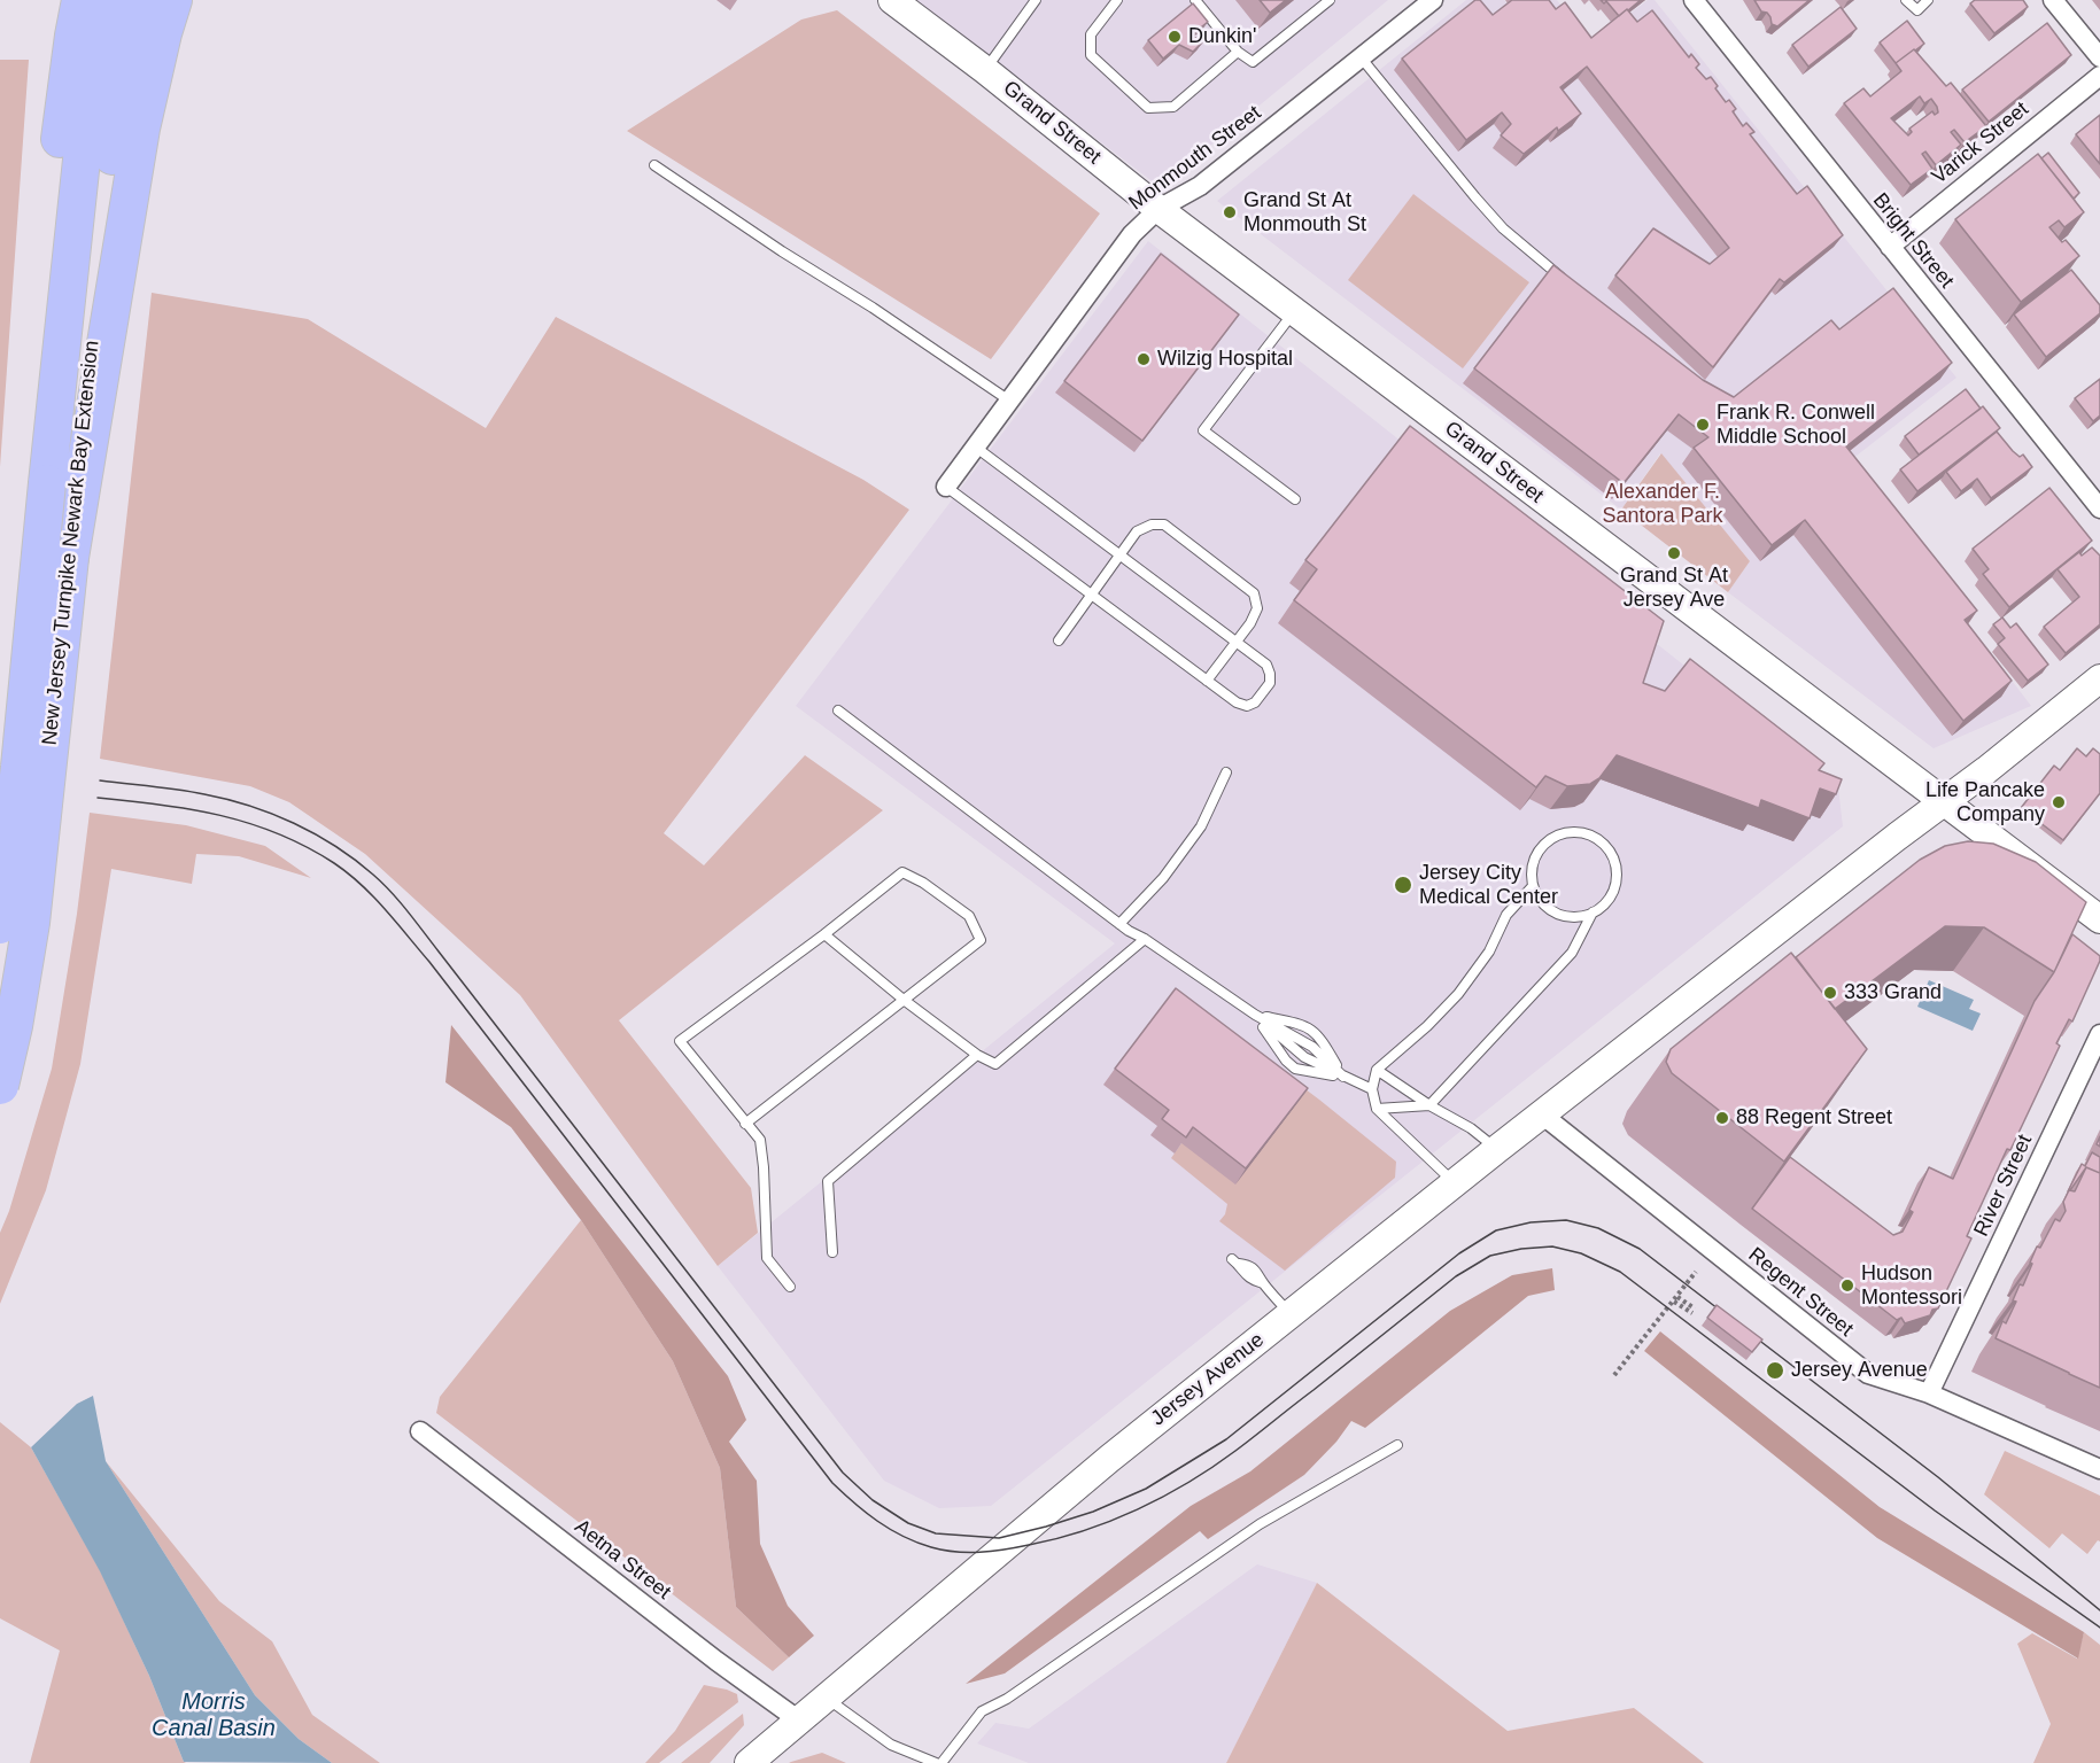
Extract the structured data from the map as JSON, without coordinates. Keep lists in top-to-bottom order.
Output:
{
  "streets": {
    "highway": ["New Jersey Turnpike Newark Bay Extension"],
    "street": [
      "Grand Street",
      "Varick Street",
      "Monmouth Street",
      "Bright Street",
      "River Street",
      "Regent Street",
      "Jersey Avenue",
      "Aetna Street"
    ]
  },
  "crossings": [
    ["Grand Street", "Monmouth Street"],
    ["Grand Street", "Jersey Avenue"],
    ["Varick Street", "Bright Street"],
    ["River Street", "Regent Street"],
    ["Regent Street", "Jersey Avenue"],
    ["Jersey Avenue", "Aetna Street"]
  ],
  "water": ["Morris Canal Basin"],
  "parks": ["Alexander F. Santora Park"],
  "places": [
    "Dunkin'",
    "Grand St At Monmouth St",
    "Wilzig Hospital",
    "Frank R. Conwell Middle School",
    "Grand St At Jersey Ave",
    "Life Pancake Company",
    "Jersey City Medical Center",
    "333 Grand",
    "88 Regent Street",
    "Hudson Montessori",
    "Jersey Avenue"
  ]
}
